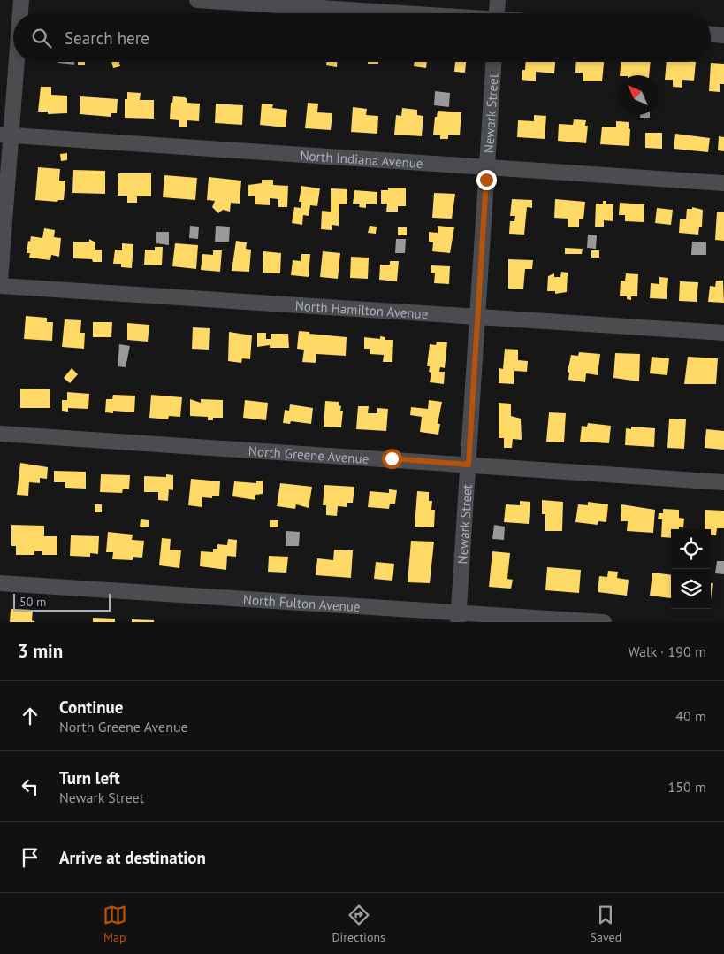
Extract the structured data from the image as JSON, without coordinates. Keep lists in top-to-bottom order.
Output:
{
  "streets": {
    "street": [
      "Newark Street",
      "North Indiana Avenue",
      "North Hamilton Avenue",
      "North Greene Avenue",
      "North Fulton Avenue"
    ]
  },
  "crossings": [
    ["Newark Street", "North Indiana Avenue"],
    ["Newark Street", "North Hamilton Avenue"],
    ["Newark Street", "North Greene Avenue"],
    ["Newark Street", "North Fulton Avenue"]
  ],
  "scale_bar": "50 m",
  "north": "top left",
  "page": {
    "search": "Search here",
    "scale": "50 m",
    "heading": ["3 min", "Walk · 190 m"],
    "list": [
      ["Continue", "North Greene Avenue", "40 m"],
      ["Turn left", "Newark Street", "150 m"],
      "Arrive at destination"
    ],
    "nav": ["Map", "Directions", "Saved"]
  }
}
